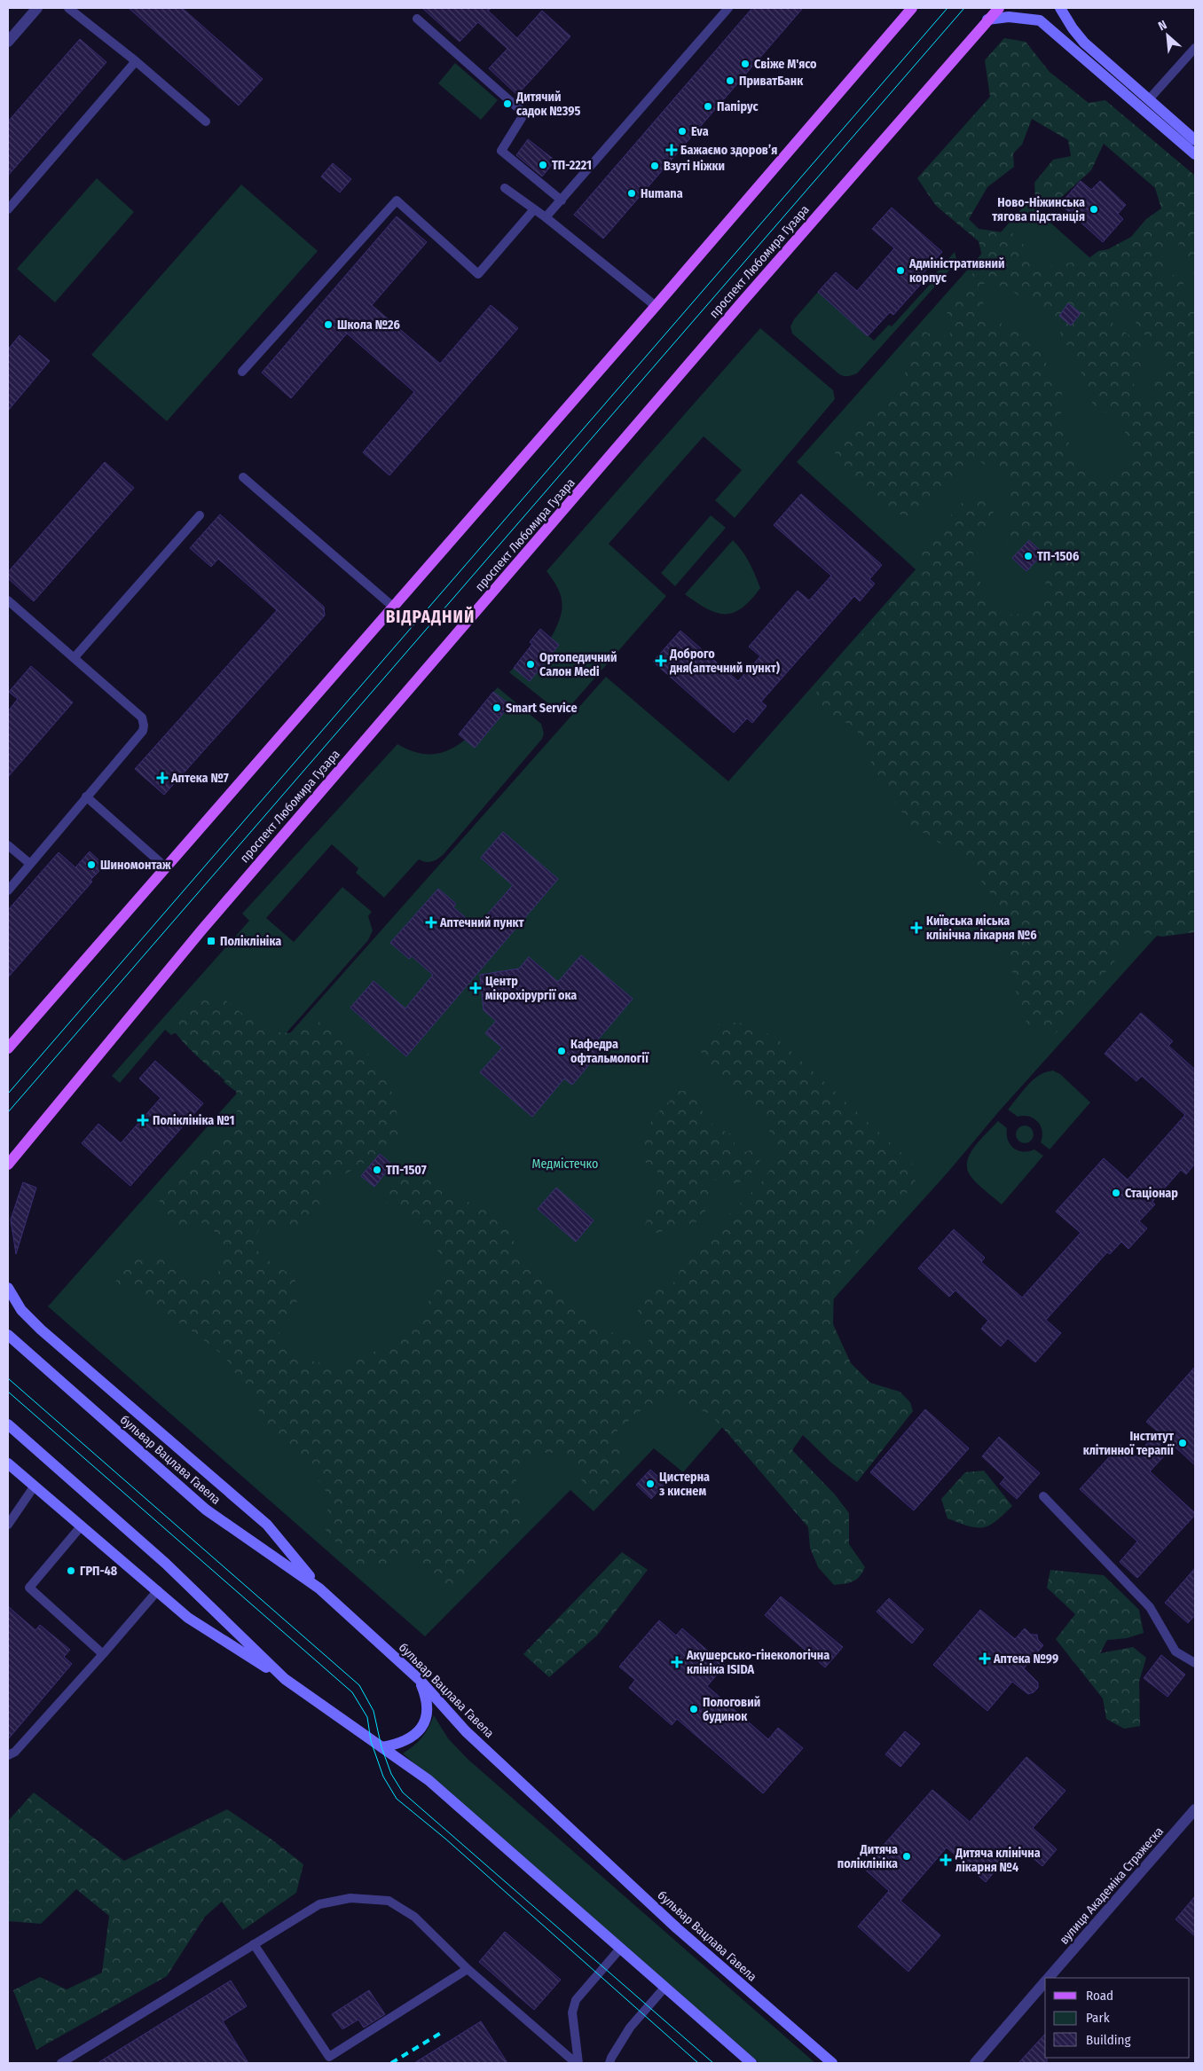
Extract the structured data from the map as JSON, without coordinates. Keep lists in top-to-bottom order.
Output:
{
  "streets": {
    "main road": ["проспект Любомира Гузара", "бульвар Вацлава Гавела"],
    "street": ["вулиця Академіка Стражеска"]
  },
  "districts": ["ВІДРАДНИЙ"],
  "parks": ["Медмістечко"],
  "places": {
    "other": [
      "Свіже М'ясо",
      "ПриватБанк",
      "Дитячий садок №395",
      "Папірус",
      "Eva",
      "ТП-2221",
      "Взуті Ніжки",
      "Humana",
      "Ново-Ніжинська тягова підстанція",
      "Адміністративний корпус",
      "Школа №26",
      "ТП-1506",
      "Ортопедичний Салон Medi",
      "Smart Service",
      "Шиномонтаж",
      "Кафедра офтальмології",
      "ТП-1507",
      "Стаціонар",
      "Інститут клітинної терапії",
      "Цистерна з киснем",
      "ГРП-48",
      "Пологовий будинок",
      "Дитяча поліклініка"
    ],
    "health": [
      "Бажаємо здоровʼя",
      "Доброго дня(аптечний пункт)",
      "Аптека №7",
      "Аптечний пункт",
      "Київська міська клінічна лікарня №6",
      "Центр мікрохірургії ока",
      "Поліклініка №1",
      "Аптека №99",
      "Акушерсько-гінекологічна клініка ISIDA",
      "Дитяча клінічна лікарня №4"
    ],
    "transit": ["Поліклініка"]
  },
  "legend": ["Road", "Park", "Building"],
  "north": "top left"
}
